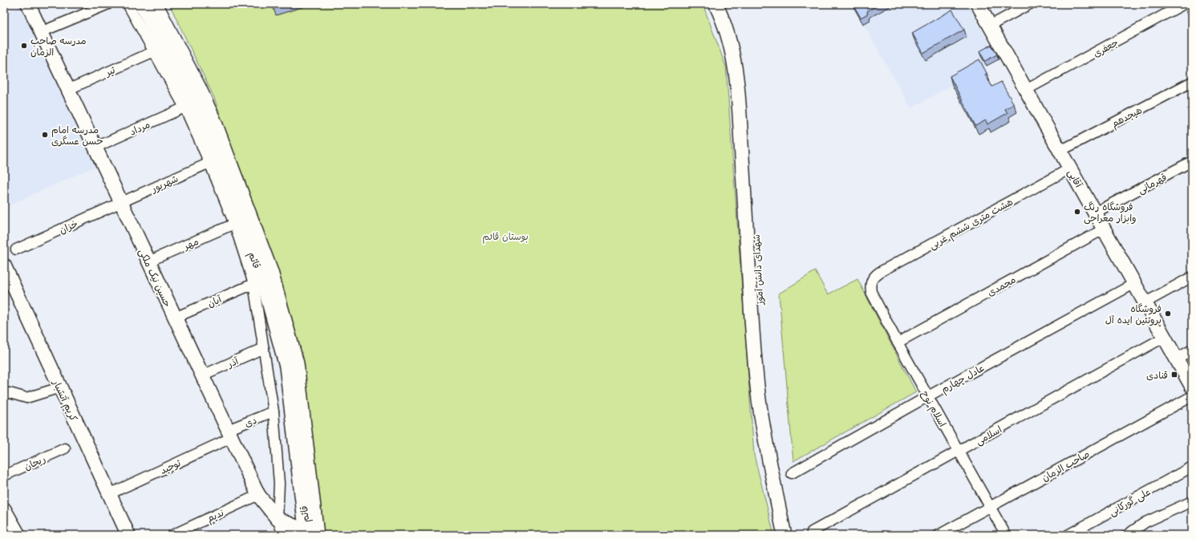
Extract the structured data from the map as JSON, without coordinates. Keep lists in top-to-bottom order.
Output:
{
  "streets": {
    "main road": [
      "آقایی",
      "قائم",
      "شهدای دانش آموز",
      "حسین نیک ملکی",
      "کریم آتشبار"
    ],
    "street": [
      "جعفری",
      "تیر",
      "هیجدهم",
      "مرداد",
      "شهریور",
      "قهرمانی",
      "هشت متری ششم غربی",
      "خزان",
      "مهر",
      "محمدی",
      "آبان",
      "آذر",
      "عادل چهارم",
      "اسلام نوح",
      "دی",
      "اسلامی",
      "ریحان",
      "صاحب الزمان",
      "توحید",
      "علی گورکانی",
      "ندیم"
    ]
  },
  "crossings": [
    ["جعفری", "آقایی"],
    ["تیر", "حسین نیک ملکی"],
    ["هیجدهم", "آقایی"],
    ["مرداد", "حسین نیک ملکی"],
    ["آقایی", "قهرمانی"],
    ["آقایی", "هشت متری ششم غربی"],
    ["آقایی", "محمدی"],
    ["آقایی", "عادل چهارم"],
    ["آقایی", "اسلامی"],
    ["شهریور", "خزان"],
    ["شهریور", "حسین نیک ملکی"],
    ["هشت متری ششم غربی", "اسلام نوح"],
    ["خزان", "حسین نیک ملکی"],
    ["مهر", "حسین نیک ملکی"],
    ["قائم", "حسین نیک ملکی"],
    ["حسین نیک ملکی", "آبان"],
    ["حسین نیک ملکی", "آذر"],
    ["حسین نیک ملکی", "دی"],
    ["حسین نیک ملکی", "توحید"],
    ["حسین نیک ملکی", "ندیم"],
    ["محمدی", "اسلام نوح"],
    ["عادل چهارم", "اسلام نوح"],
    ["کریم آتشبار", "توحید"],
    ["اسلام نوح", "اسلامی"],
    ["اسلام نوح", "صاحب الزمان"],
    ["دی", "توحید"]
  ],
  "parks": ["بوستان قائم"],
  "places": {
    "other": [
      "مدرسه صاحب الزمان",
      "مدرسه امام حسن عسگری",
      "فروشگاه رنگ وابزار معراجی",
      "فروشگاه پروتئین ایده آل"
    ],
    "transit": ["قنادی"]
  }
}
